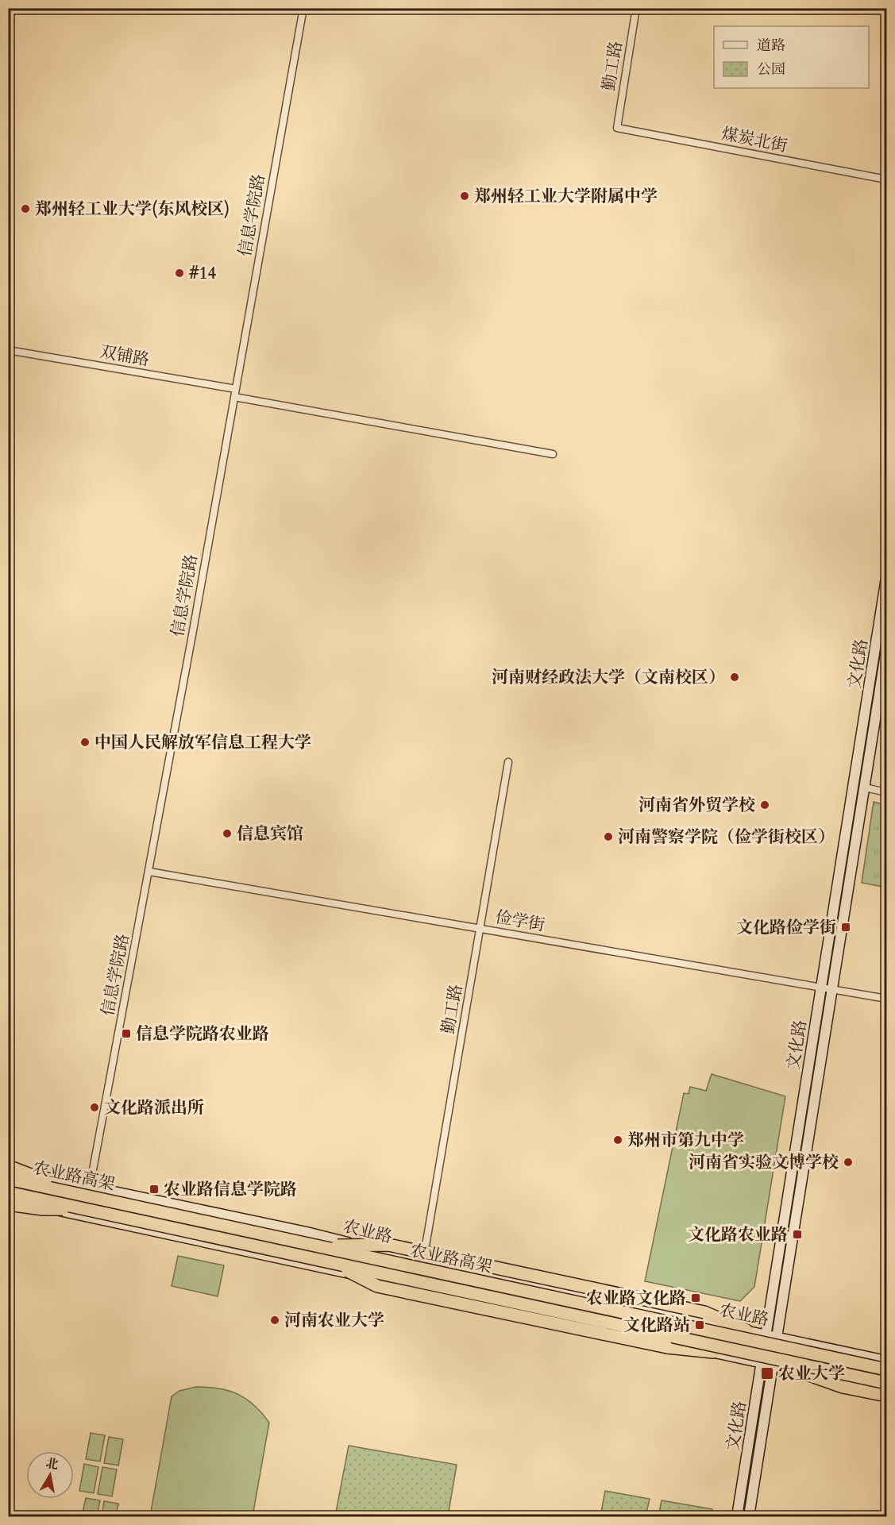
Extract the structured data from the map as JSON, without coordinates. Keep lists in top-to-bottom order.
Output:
{
  "streets": {
    "highway": ["农业路高架"],
    "main road": ["文化路", "农业路"],
    "street": [
      "勤工路",
      "煤炭北街",
      "信息学院路",
      "双铺路",
      "俭学街"
    ]
  },
  "crossings": [
    ["勤工路", "煤炭北街"],
    ["勤工路", "俭学街"],
    ["勤工路", "农业路"],
    ["信息学院路", "双铺路"],
    ["信息学院路", "俭学街"],
    ["信息学院路", "农业路"],
    ["文化路", "俭学街"],
    ["文化路", "农业路"],
    ["农业路高架", "农业路"]
  ],
  "places": {
    "other": [
      "郑州轻工业大学附属中学",
      "郑州轻工业大学(东风校区)",
      "#14",
      "河南财经政法大学（文南校区）",
      "中国人民解放军信息工程大学",
      "河南省外贸学校",
      "信息宾馆",
      "河南警察学院（俭学街校区）",
      "文化路派出所",
      "郑州市第九中学",
      "河南省实验文博学校",
      "河南农业大学"
    ],
    "transit": [
      "文化路俭学街",
      "信息学院路农业路",
      "农业路信息学院路",
      "文化路农业路",
      "农业路文化路",
      "文化路站",
      "农业大学"
    ]
  },
  "legend": ["道路", "公园"],
  "north": "top"
}
